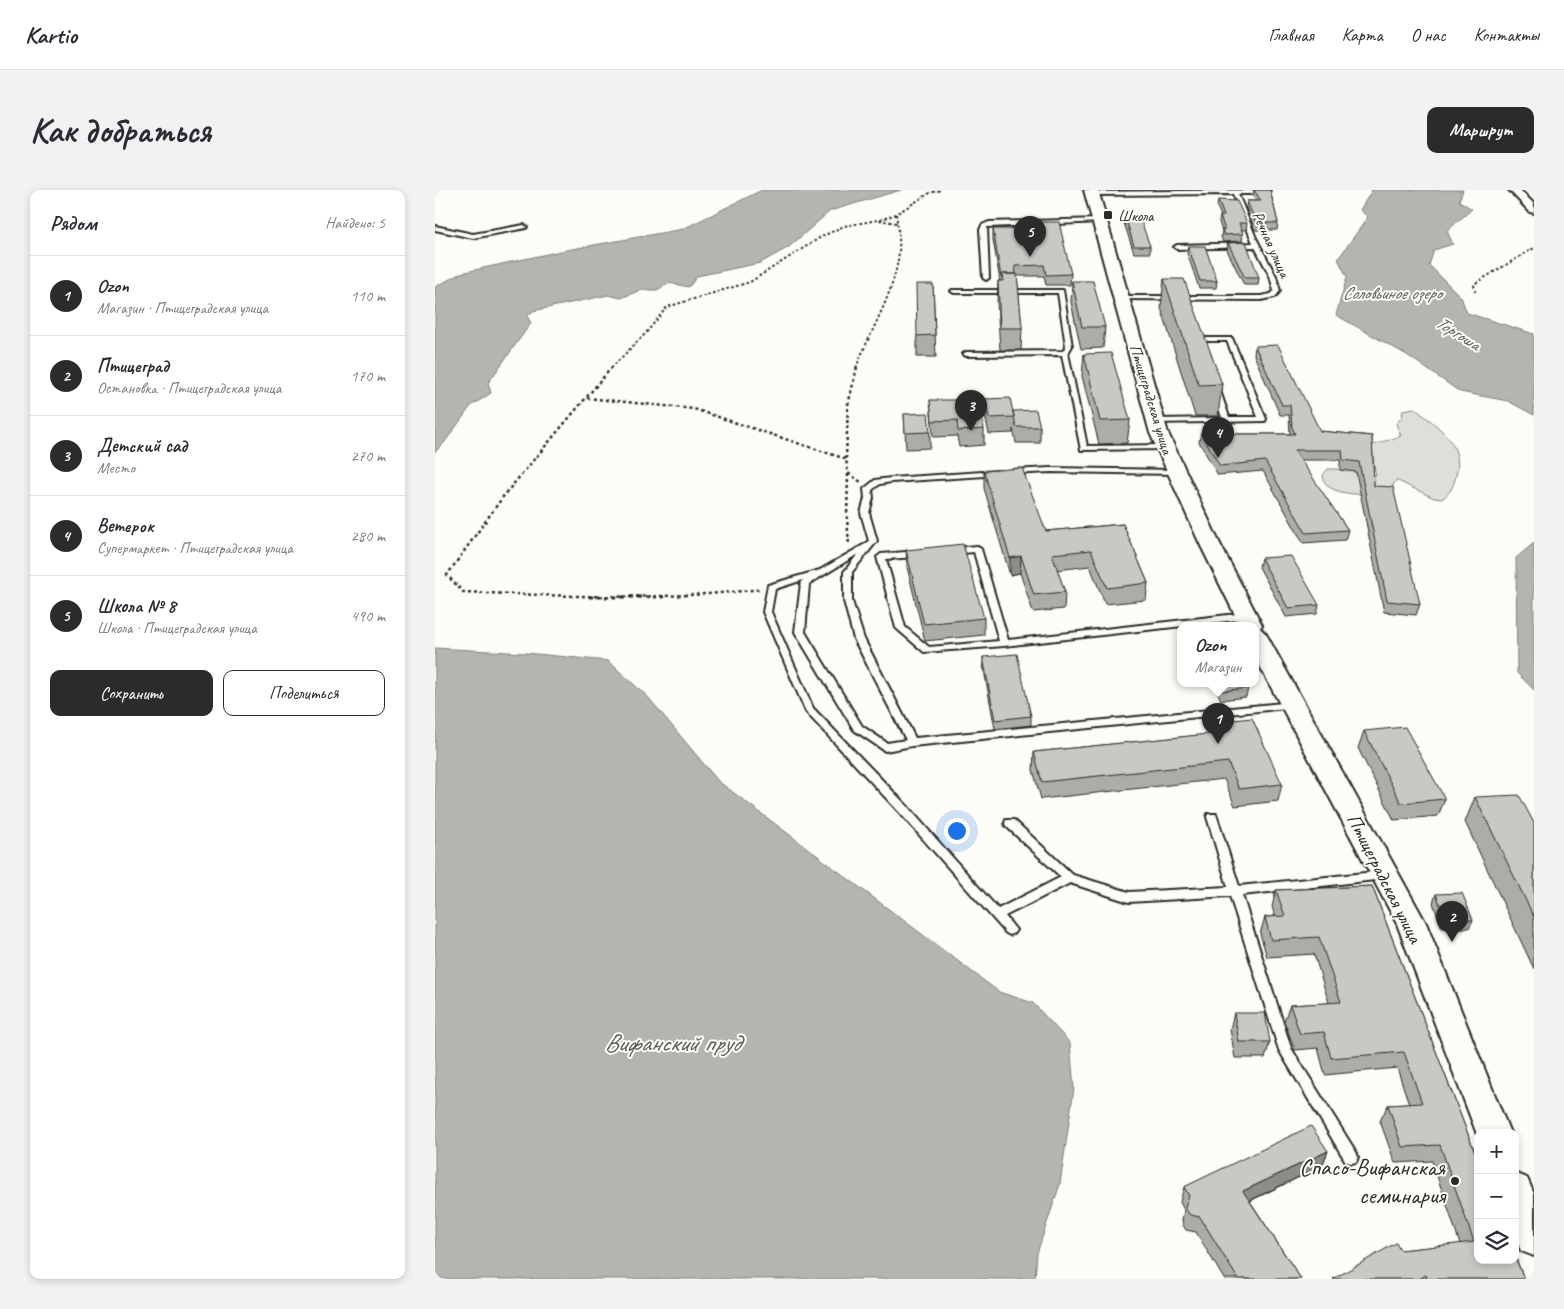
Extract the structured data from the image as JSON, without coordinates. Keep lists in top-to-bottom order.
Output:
{
  "streets": {
    "street": ["Птицеградская улица"],
    "lane": ["Речная улица"]
  },
  "water": ["Соловьиное озеро", "Торгоша", "Вифанский пруд"],
  "places": {
    "transit": ["Школа"],
    "other": ["Спасо-Вифанская семинария"]
  },
  "page": {
    "header": "Kartio",
    "nav": [
      "Главная",
      "Карта",
      "О нас",
      "Контакты"
    ],
    "buttons": [
      "Маршрут",
      ["Сохранить", "Поделиться"]
    ],
    "title": "Как добраться",
    "heading": ["Рядом", "Найдено: 5"],
    "pins": [
      "5",
      "3",
      "4",
      "1",
      "2"
    ],
    "list": [
      {
        "mark": "1",
        "name": "Ozon",
        "note": "Магазин · Птицеградская улица",
        "value": "110 m"
      },
      {
        "mark": "2",
        "name": "Птицеград",
        "note": "Остановка · Птицеградская улица",
        "value": "170 m"
      },
      {
        "mark": "3",
        "name": "Детский сад",
        "note": "Место",
        "value": "270 m"
      },
      {
        "mark": "4",
        "name": "Ветерок",
        "note": "Супермаркет · Птицеградская улица",
        "value": "280 m"
      },
      {
        "mark": "5",
        "name": "Школа № 8",
        "note": "Школа · Птицеградская улица",
        "value": "490 m"
      }
    ],
    "popup": ["Ozon", "Магазин"],
    "map_buttons": ["+", "−"]
  }
}
